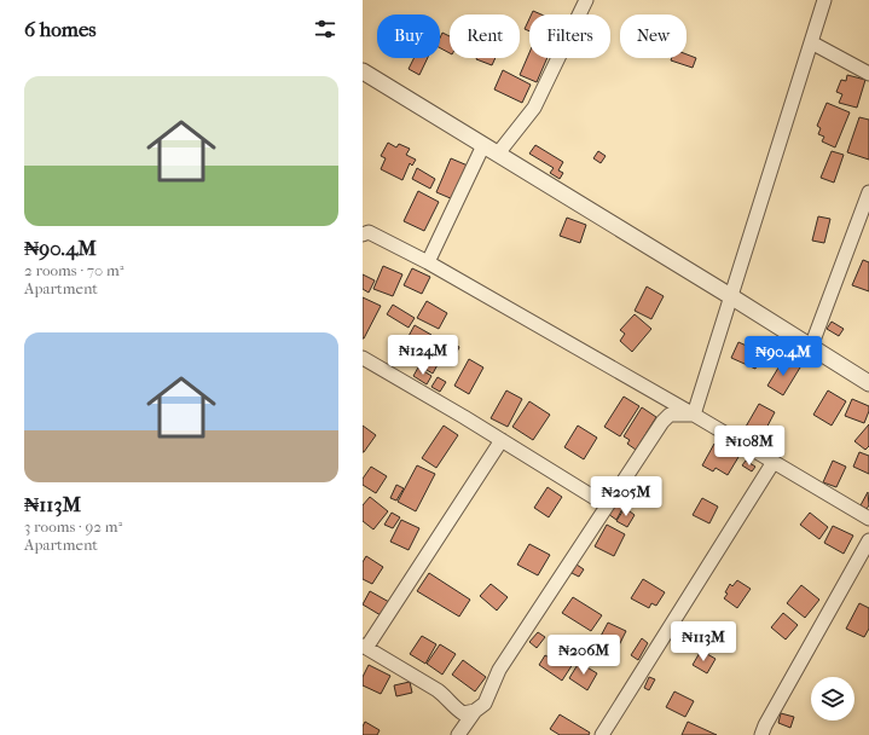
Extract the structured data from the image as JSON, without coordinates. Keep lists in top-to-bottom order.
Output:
{
  "page": {
    "heading": "6 homes",
    "chip": [
      "Buy",
      "Rent",
      "Filters",
      "New"
    ],
    "list": [
      {
        "name": "₦90.4M",
        "note": "2 rooms · 70 m² · Apartment"
      },
      {
        "name": "₦113M",
        "note": "3 rooms · 92 m² · Apartment"
      }
    ],
    "price": [
      "₦124M",
      "₦90.4M",
      "₦108M",
      "₦205M",
      "₦113M",
      "₦206M"
    ]
  }
}
